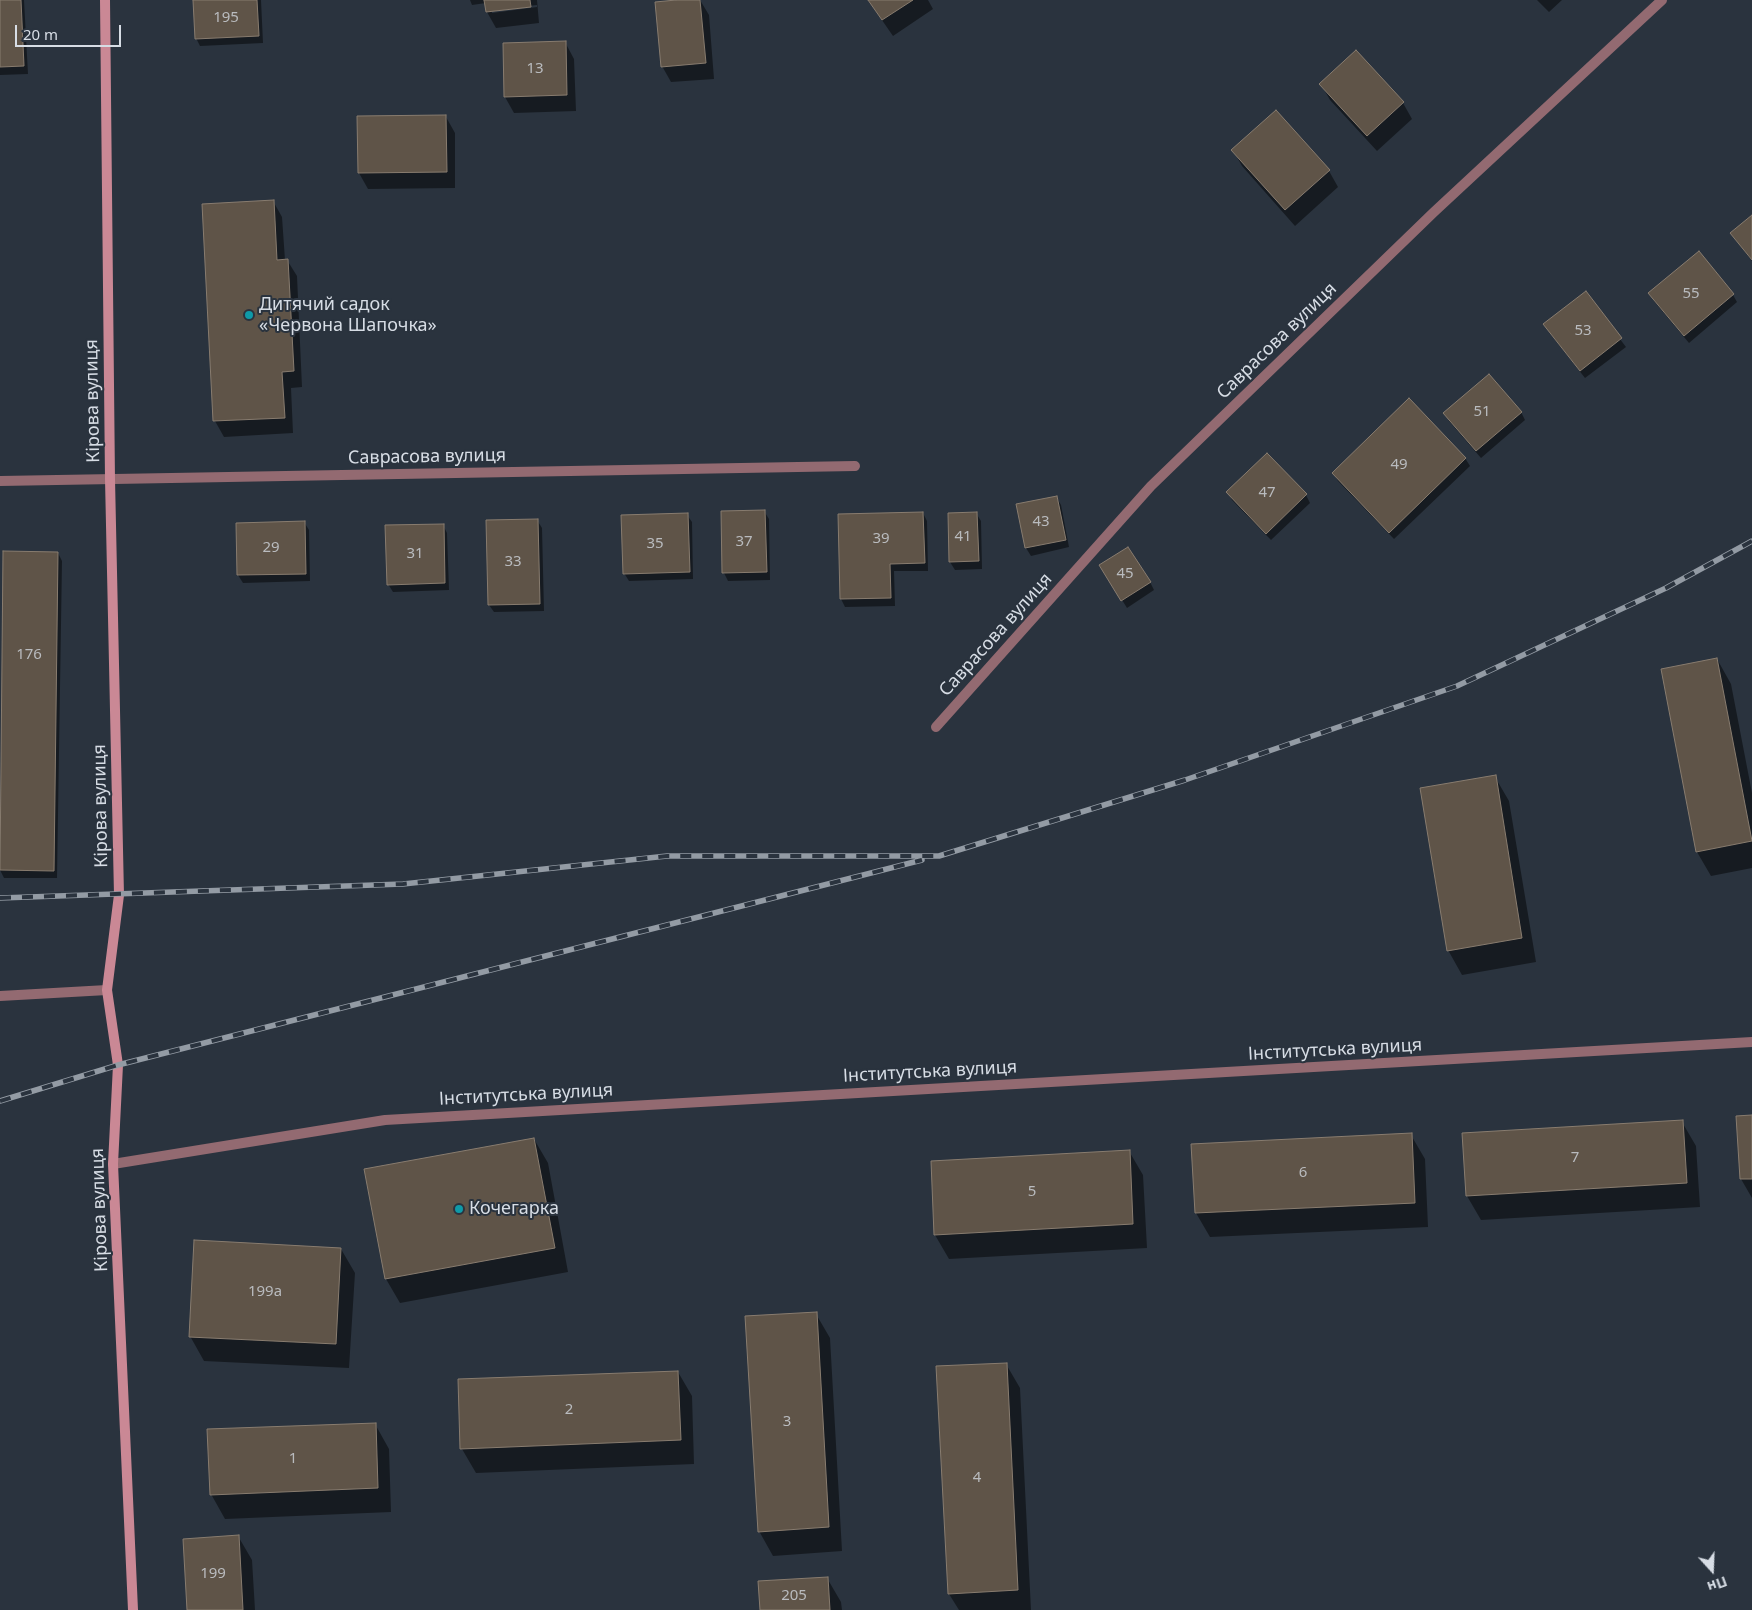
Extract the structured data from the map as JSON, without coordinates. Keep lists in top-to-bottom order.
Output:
{
  "streets": {
    "main road": ["Кірова вулиця"],
    "street": ["Саврасова вулиця", "Інститутська вулиця"]
  },
  "crossings": [
    ["Саврасова вулиця", "Кірова вулиця"],
    ["Кірова вулиця", "Інститутська вулиця"]
  ],
  "places": ["Дитячий садок «Червона Шапочка»", "Кочегарка"],
  "house_numbers": [
    "195",
    "13",
    "55",
    "53",
    "51",
    "49",
    "47",
    "43",
    "41",
    "39",
    "37",
    "35",
    "29",
    "31",
    "33",
    "45",
    "176",
    "7",
    "6",
    "5",
    "199а",
    "2",
    "3",
    "1",
    "4",
    "199",
    "205"
  ],
  "scale_bar": "20 m",
  "north": "bottom"
}
